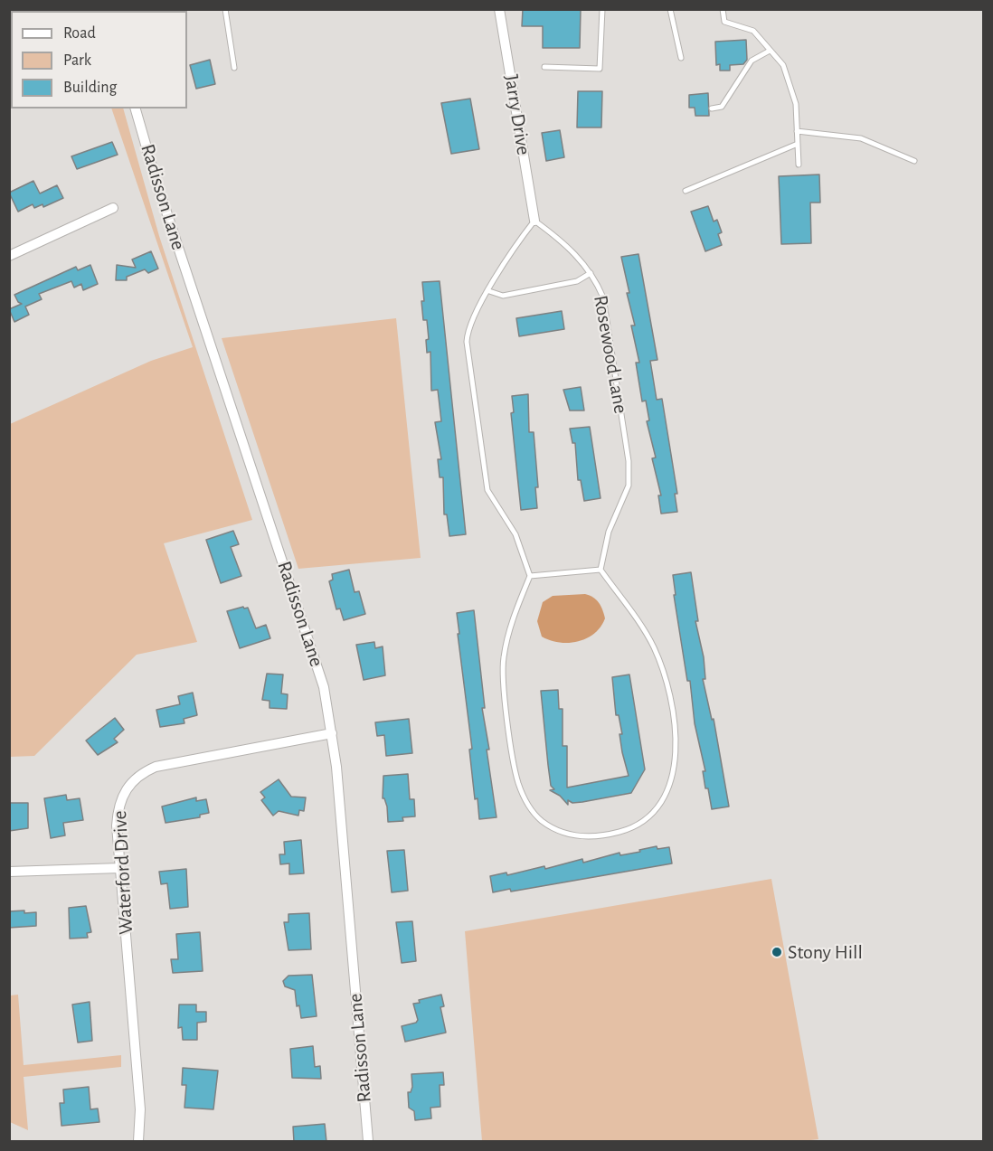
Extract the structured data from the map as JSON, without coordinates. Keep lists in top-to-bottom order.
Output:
{
  "streets": {
    "street": ["Jarry Drive", "Radisson Lane", "Waterford Drive"],
    "lane": ["Rosewood Lane"]
  },
  "crossings": [
    ["Jarry Drive", "Rosewood Lane"],
    ["Radisson Lane", "Waterford Drive"]
  ],
  "places": ["Stony Hill"],
  "legend": ["Road", "Park", "Building"]
}
